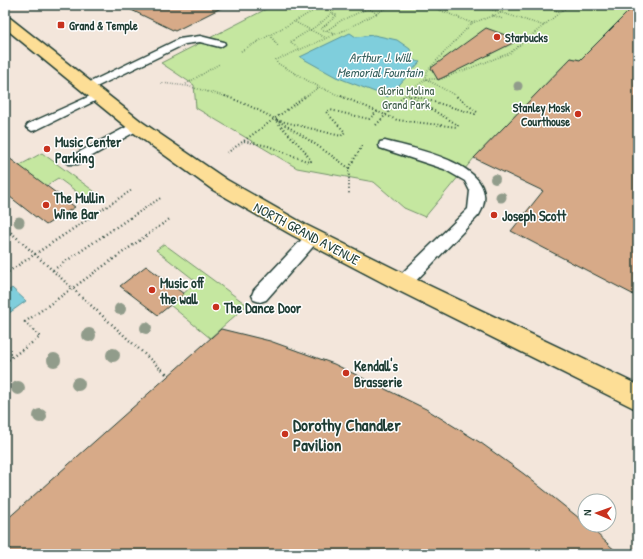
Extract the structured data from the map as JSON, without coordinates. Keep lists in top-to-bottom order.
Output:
{
  "streets": {
    "main road": ["NORTH GRAND AVENUE"]
  },
  "water": ["Arthur J. Will Memorial Fountain"],
  "parks": ["Gloria Molina Grand Park"],
  "places": {
    "transit": ["Grand & Temple"],
    "other": [
      "Starbucks",
      "Stanley Mosk Courthouse",
      "Music Center Parking",
      "The Mullin Wine Bar",
      "Joseph Scott",
      "Music off the wall",
      "The Dance Door",
      "Kendall's Brasserie",
      "Dorothy Chandler Pavilion"
    ]
  },
  "north": "left"
}
